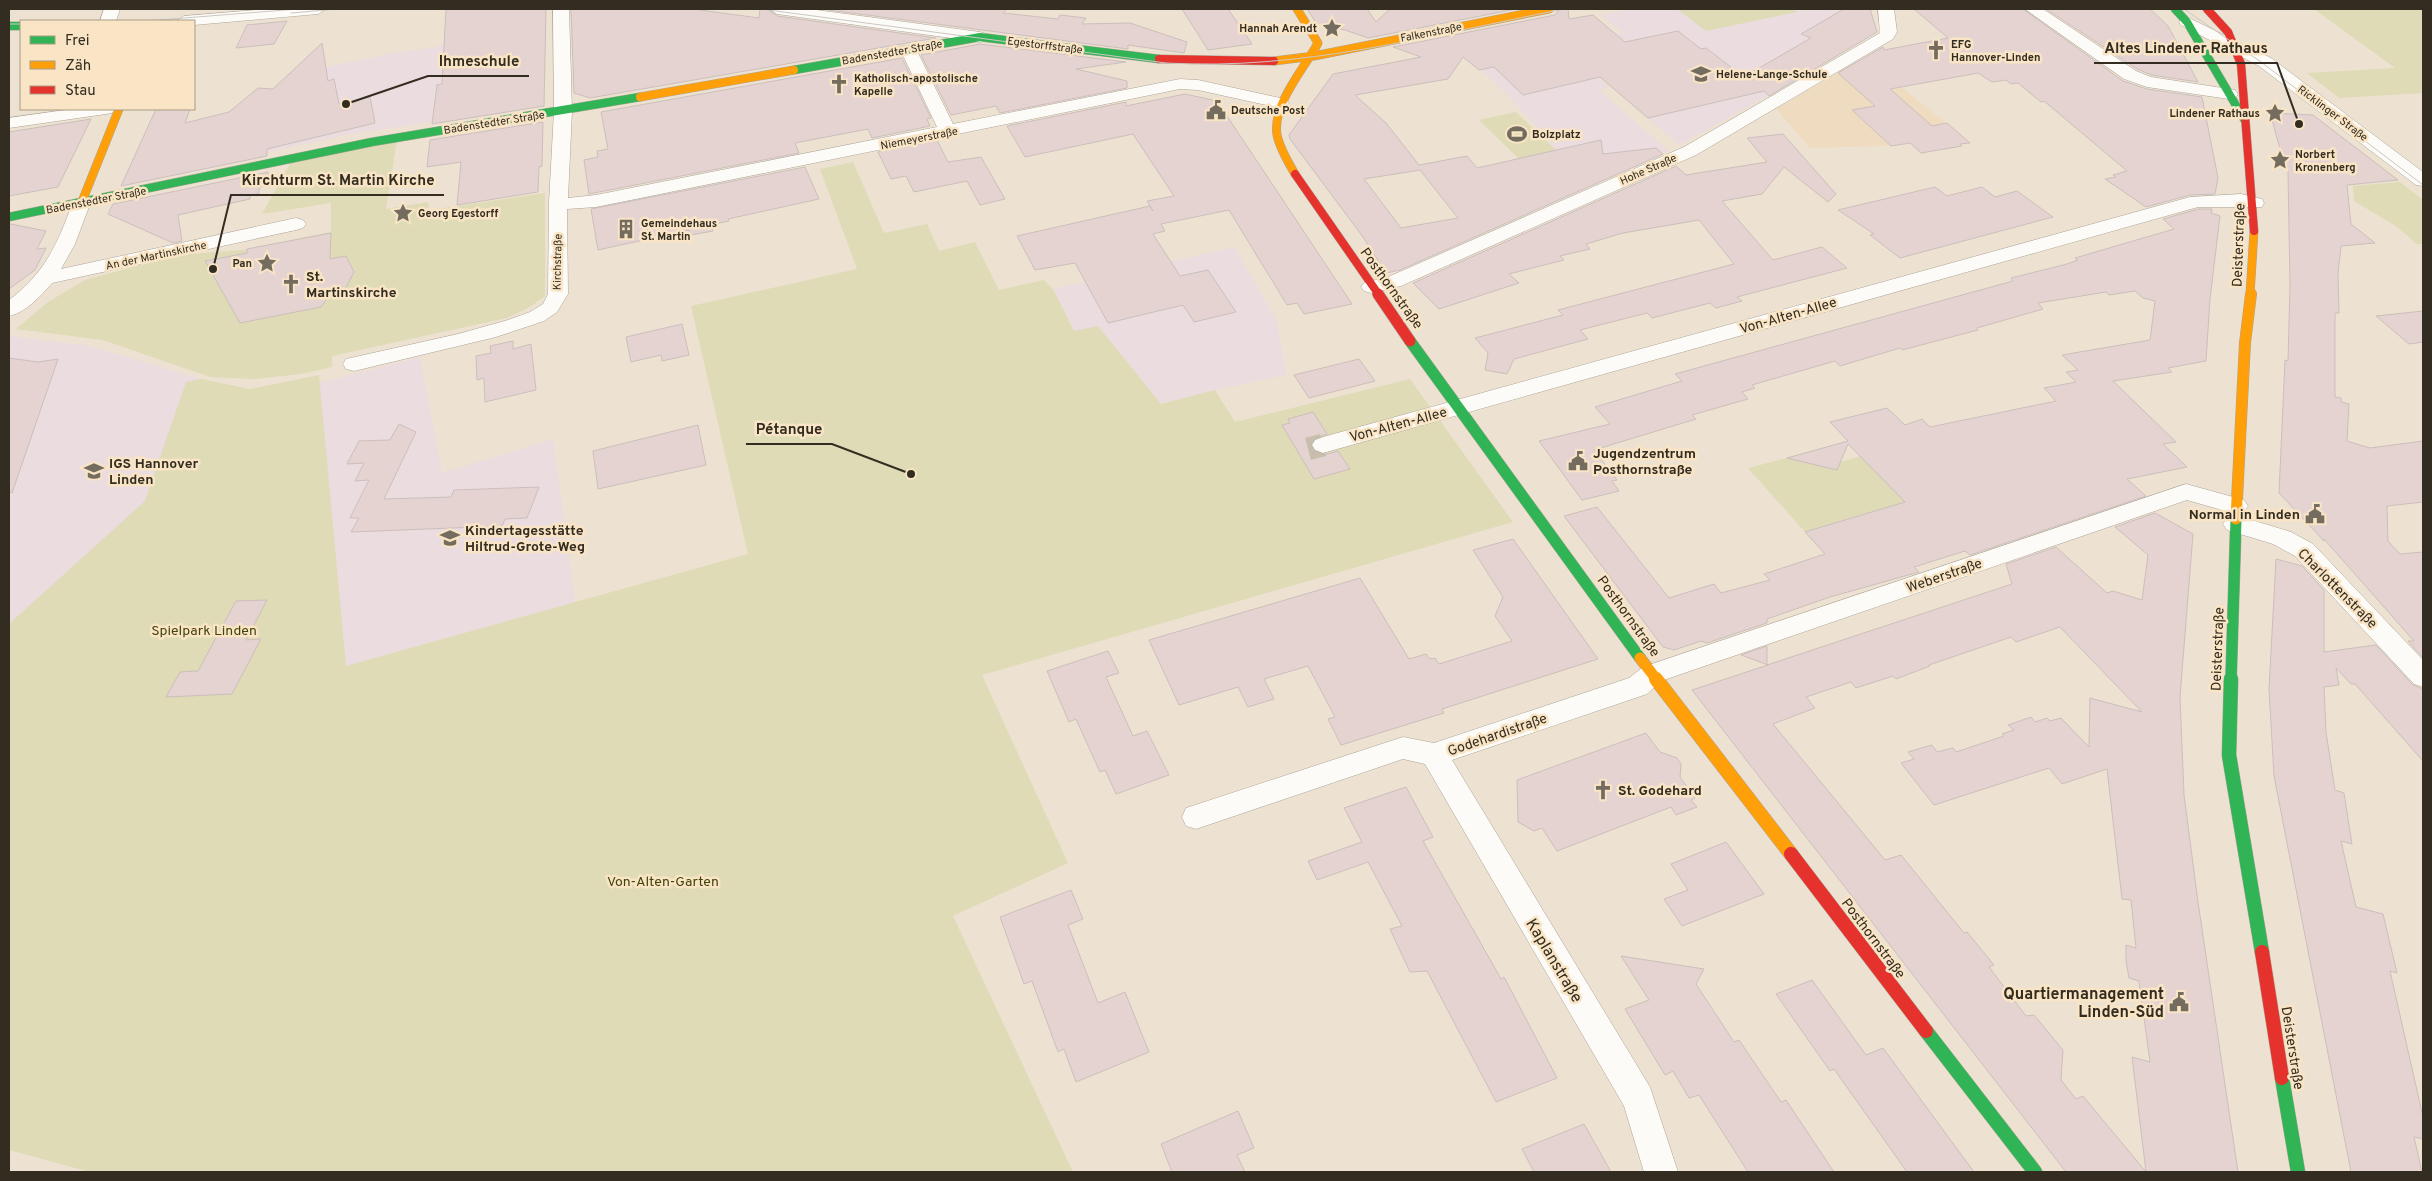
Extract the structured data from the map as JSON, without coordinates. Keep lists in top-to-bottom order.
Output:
{
  "streets": {
    "street": [
      "Falkenstraße",
      "Egestorffstraße",
      "Badenstedter Straße",
      "Ricklinger Straße",
      "Niemeyerstraße",
      "Hohe Straße",
      "Deisterstraße",
      "An der Martinskirche",
      "Kirchstraße",
      "Posthornstraße",
      "Von-Alten-Allee",
      "Weberstraße",
      "Charlottenstraße",
      "Godehardistraße",
      "Kaplanstraße"
    ]
  },
  "crossings": [
    ["Falkenstraße", "Egestorffstraße"],
    ["Falkenstraße", "Posthornstraße"],
    ["Egestorffstraße", "Badenstedter Straße"],
    ["Egestorffstraße", "Posthornstraße"],
    ["Badenstedter Straße", "Kirchstraße"],
    ["Ricklinger Straße", "Deisterstraße"],
    ["Niemeyerstraße", "Kirchstraße"],
    ["Niemeyerstraße", "Posthornstraße"],
    ["Hohe Straße", "Posthornstraße"],
    ["Deisterstraße", "Von-Alten-Allee"],
    ["Deisterstraße", "Weberstraße"],
    ["Deisterstraße", "Charlottenstraße"],
    ["Posthornstraße", "Von-Alten-Allee"],
    ["Posthornstraße", "Weberstraße"],
    ["Posthornstraße", "Godehardistraße"],
    ["Weberstraße", "Charlottenstraße"],
    ["Weberstraße", "Godehardistraße"],
    ["Godehardistraße", "Kaplanstraße"]
  ],
  "parks": ["Spielpark Linden", "Von-Alten-Garten"],
  "places": {
    "place": [
      "Hannah Arendt",
      "Lindener Rathaus",
      "Norbert Kronenberg",
      "Georg Egestorff",
      "Pan"
    ],
    "church": [
      "EFG Hannover-Linden",
      "Katholisch-apostolische Kapelle",
      "St. Martinskirche",
      "St. Godehard"
    ],
    "school or university": ["Helene-Lange-Schule", "IGS Hannover Linden", "Kindertagesstätte Hiltrud-Grote-Weg"],
    "other": [
      "Ihmeschule",
      "Altes Lindener Rathaus",
      "Kirchturm St. Martin Kirche",
      "Pétanque"
    ],
    "public building": [
      "Deutsche Post",
      "Jugendzentrum Posthornstraße",
      "Normal in Linden",
      "Quartiermanagement Linden-Süd"
    ],
    "sports": ["Bolzplatz"],
    "building": ["Gemeindehaus St. Martin"]
  },
  "legend": ["Frei", "Zäh", "Stau"]
}
